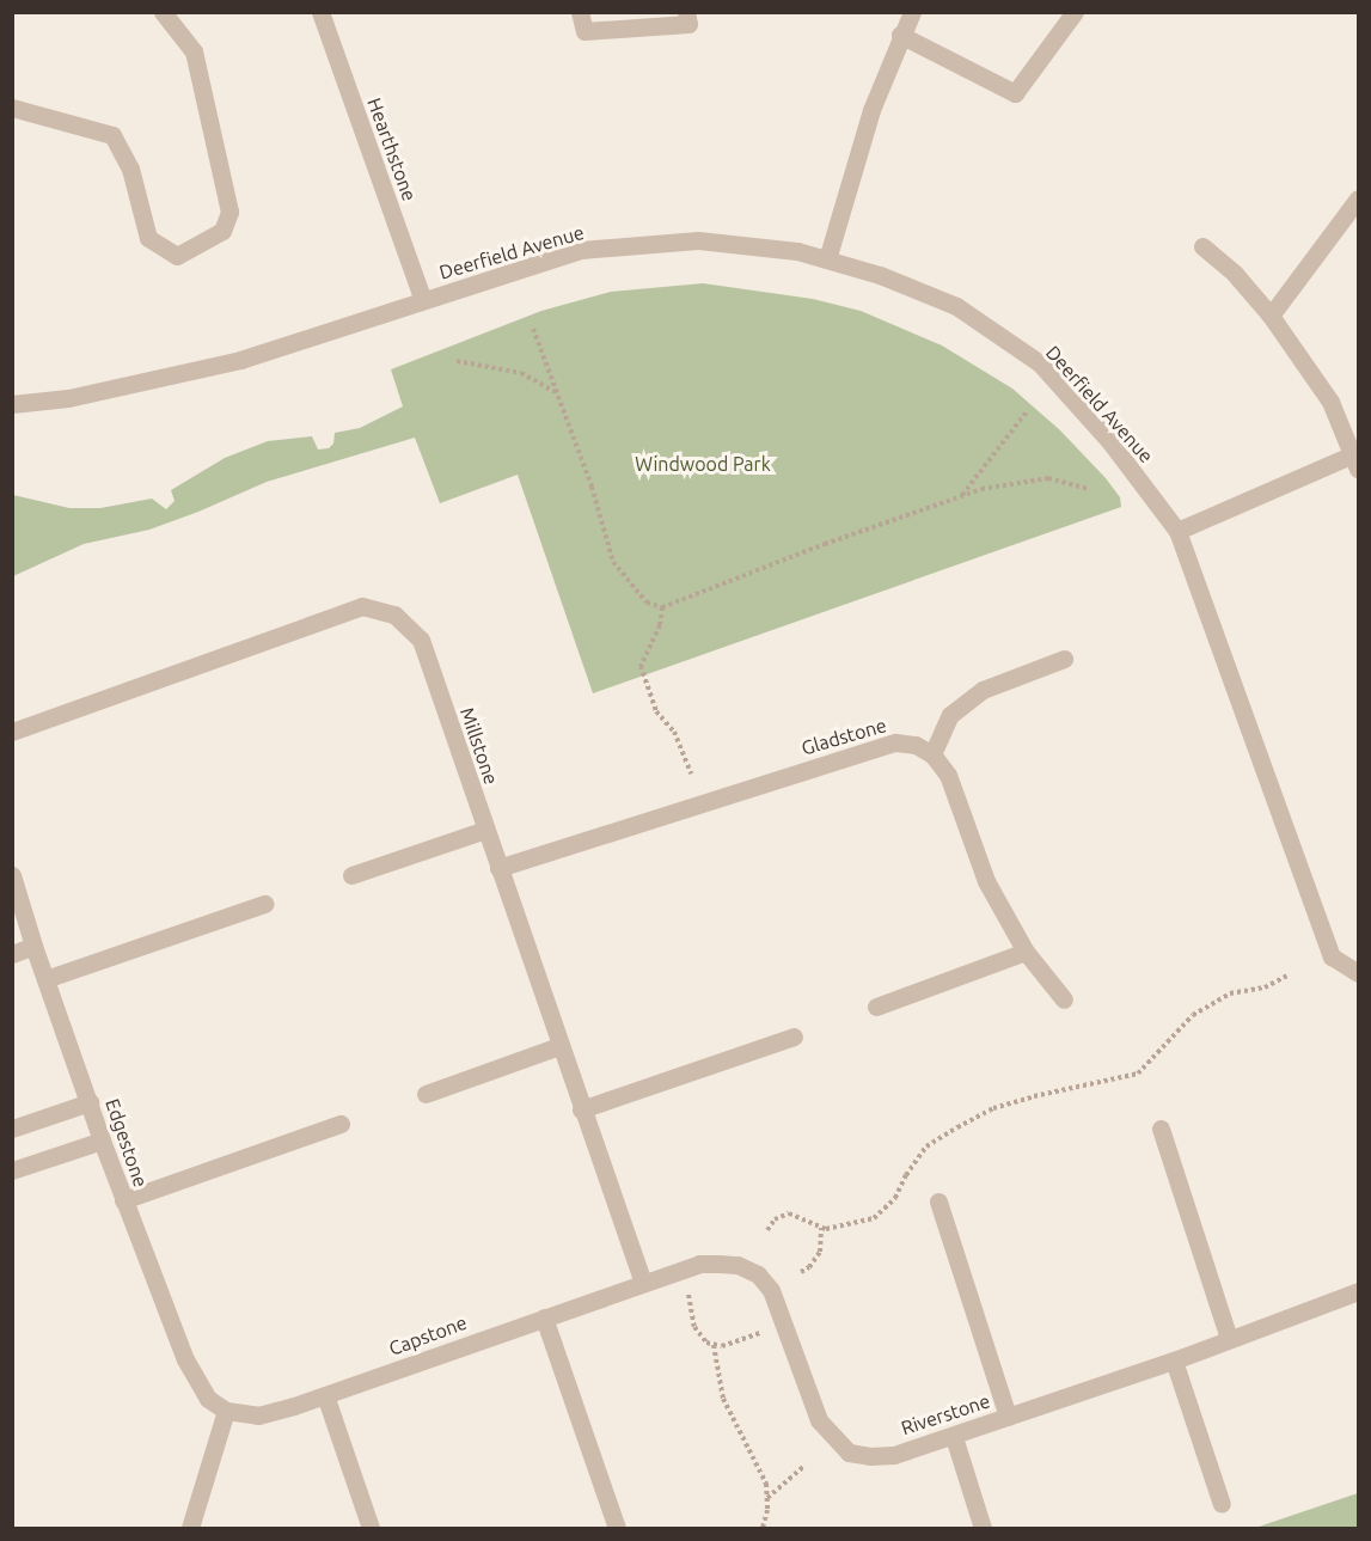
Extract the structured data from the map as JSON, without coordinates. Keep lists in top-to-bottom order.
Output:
{
  "streets": {
    "street": [
      "Hearthstone",
      "Deerfield Avenue",
      "Gladstone",
      "Millstone",
      "Edgestone",
      "Capstone",
      "Riverstone"
    ]
  },
  "crossings": [
    ["Hearthstone", "Deerfield Avenue"],
    ["Gladstone", "Millstone"],
    ["Millstone", "Capstone"],
    ["Millstone", "Riverstone"],
    ["Edgestone", "Capstone"],
    ["Capstone", "Riverstone"]
  ],
  "parks": ["Windwood Park"]
}
